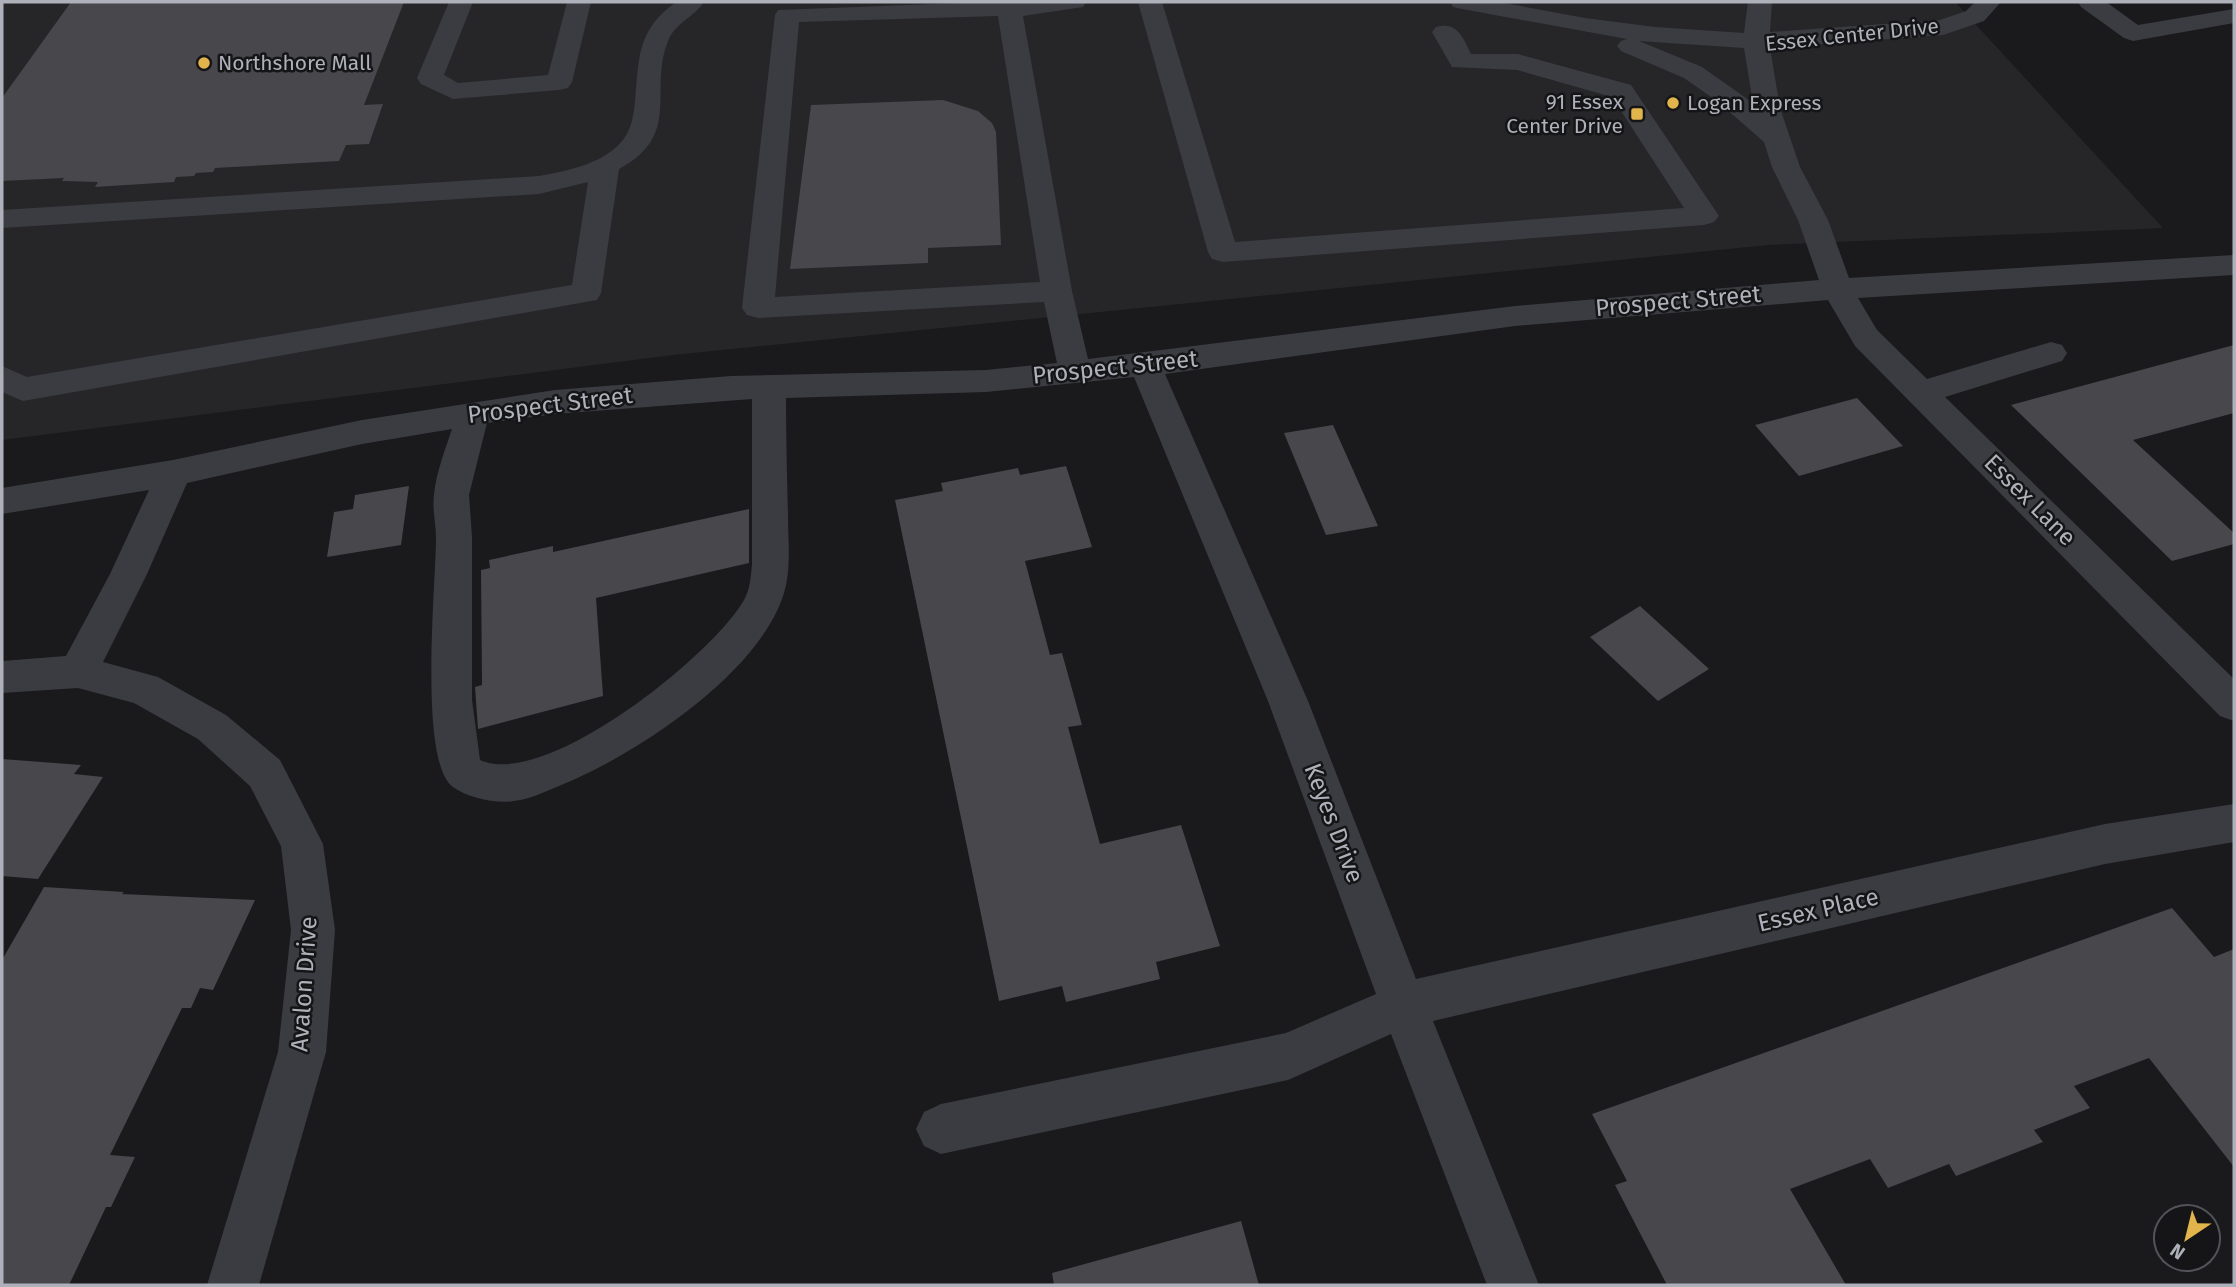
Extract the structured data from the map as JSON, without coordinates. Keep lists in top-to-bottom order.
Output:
{
  "streets": {
    "street": [
      "Essex Center Drive",
      "Prospect Street",
      "Essex Lane",
      "Keyes Drive",
      "Essex Place",
      "Avalon Drive"
    ]
  },
  "crossings": [
    ["Essex Center Drive", "Prospect Street"],
    ["Essex Center Drive", "Essex Lane"],
    ["Prospect Street", "Essex Lane"],
    ["Prospect Street", "Keyes Drive"],
    ["Keyes Drive", "Essex Place"]
  ],
  "places": {
    "other": ["Northshore Mall", "Logan Express"],
    "transit": ["91 Essex Center Drive"]
  },
  "north": "bottom left"
}
